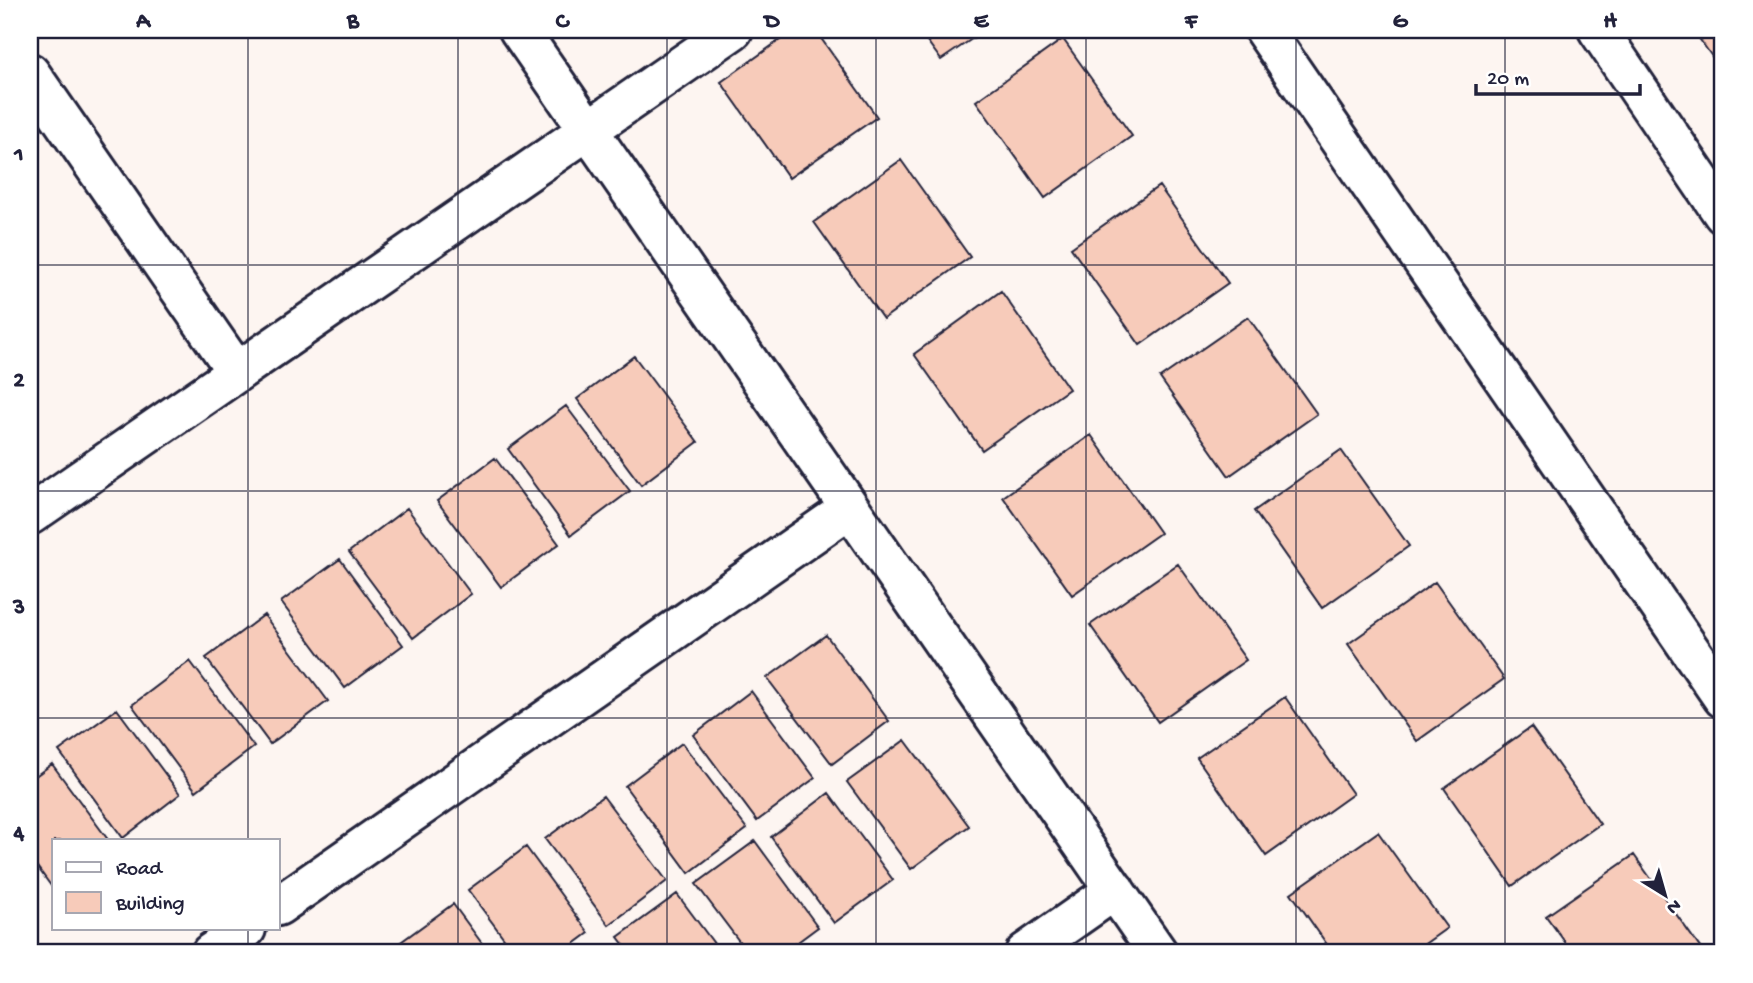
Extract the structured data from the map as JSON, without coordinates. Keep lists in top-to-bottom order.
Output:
{
  "legend": ["Road", "Building"],
  "scale_bar": "20 m",
  "north": "bottom right",
  "grid": {
    "columns": [
      "A",
      "B",
      "C",
      "D",
      "E",
      "F",
      "G",
      "H"
    ],
    "rows": [
      "1",
      "2",
      "3",
      "4"
    ]
  }
}
